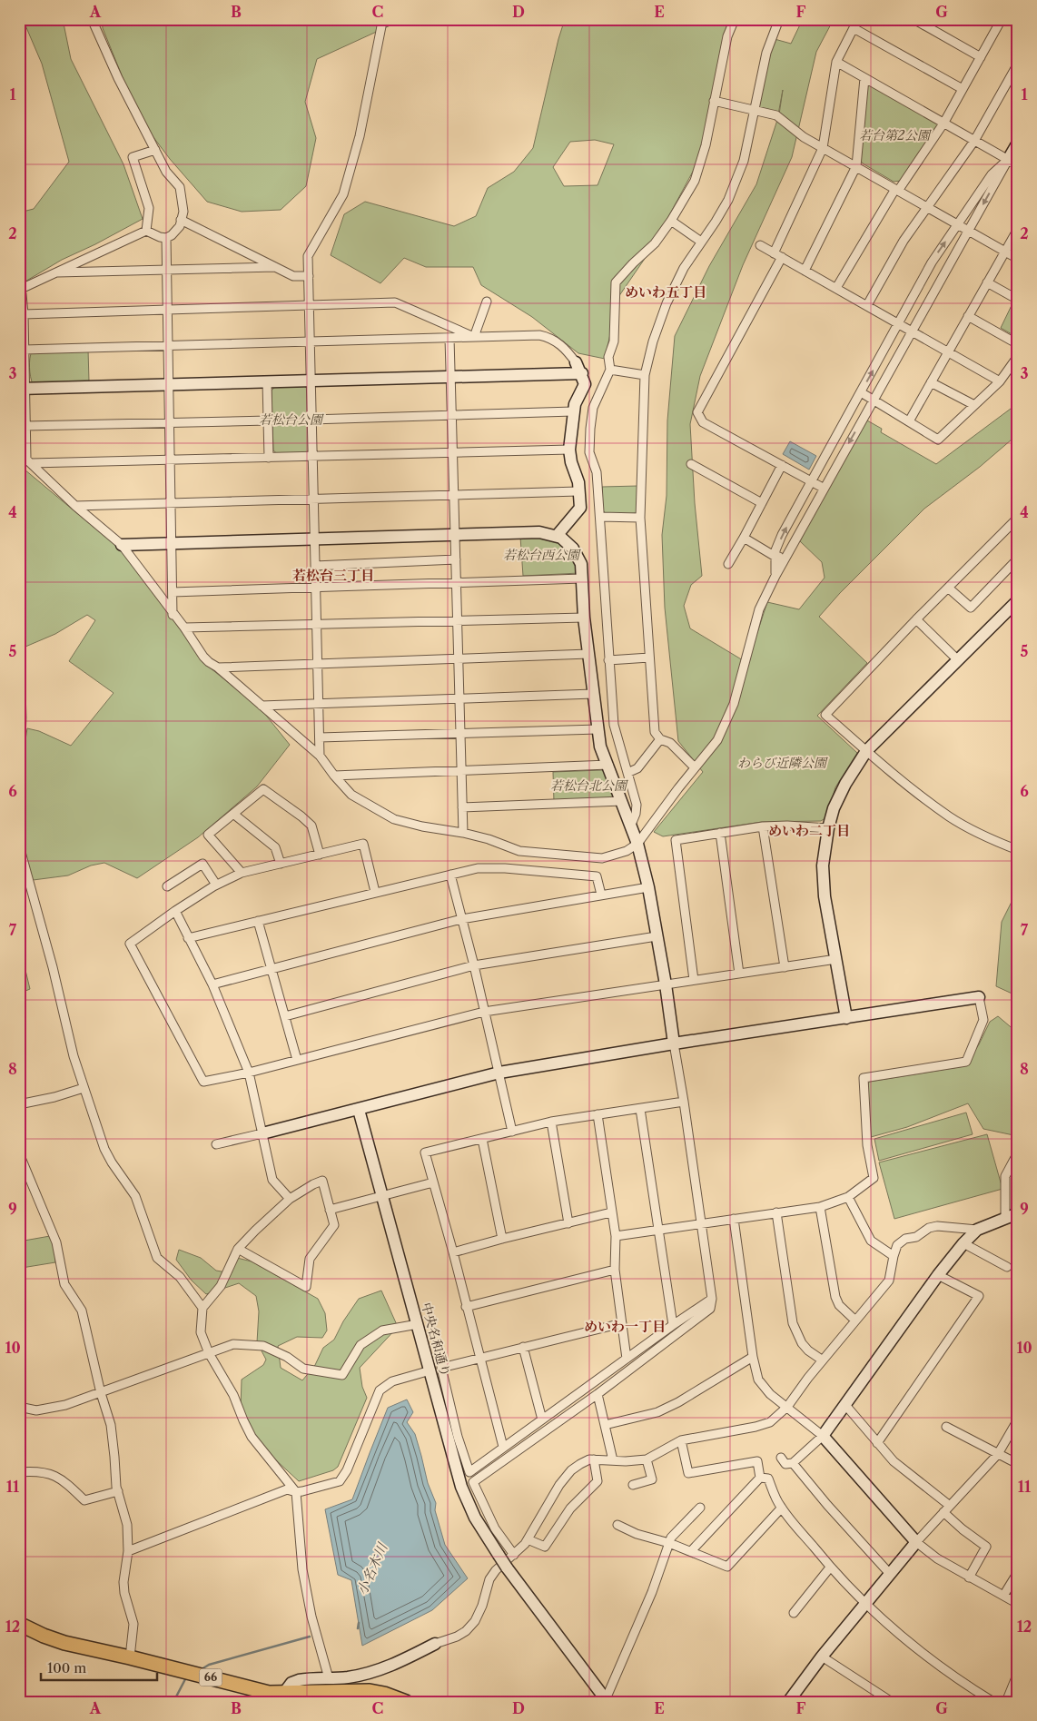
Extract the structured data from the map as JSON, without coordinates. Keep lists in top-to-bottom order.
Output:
{
  "streets": {
    "main road": ["66"],
    "street": ["中央名和通り"]
  },
  "districts": [
    "めいわ五丁目",
    "若松台三丁目",
    "めいわ二丁目",
    "めいわ一丁目"
  ],
  "water": ["小名木川"],
  "parks": [
    "若台第2公園",
    "若松台公園",
    "若松台西公園",
    "わらび近隣公園",
    "若松台北公園"
  ],
  "scale_bar": "100 m",
  "grid": {
    "columns": [
      "A",
      "B",
      "C",
      "D",
      "E",
      "F",
      "G"
    ],
    "rows": [
      "1",
      "2",
      "3",
      "4",
      "5",
      "6",
      "7",
      "8",
      "9",
      "10",
      "11",
      "12"
    ]
  }
}
